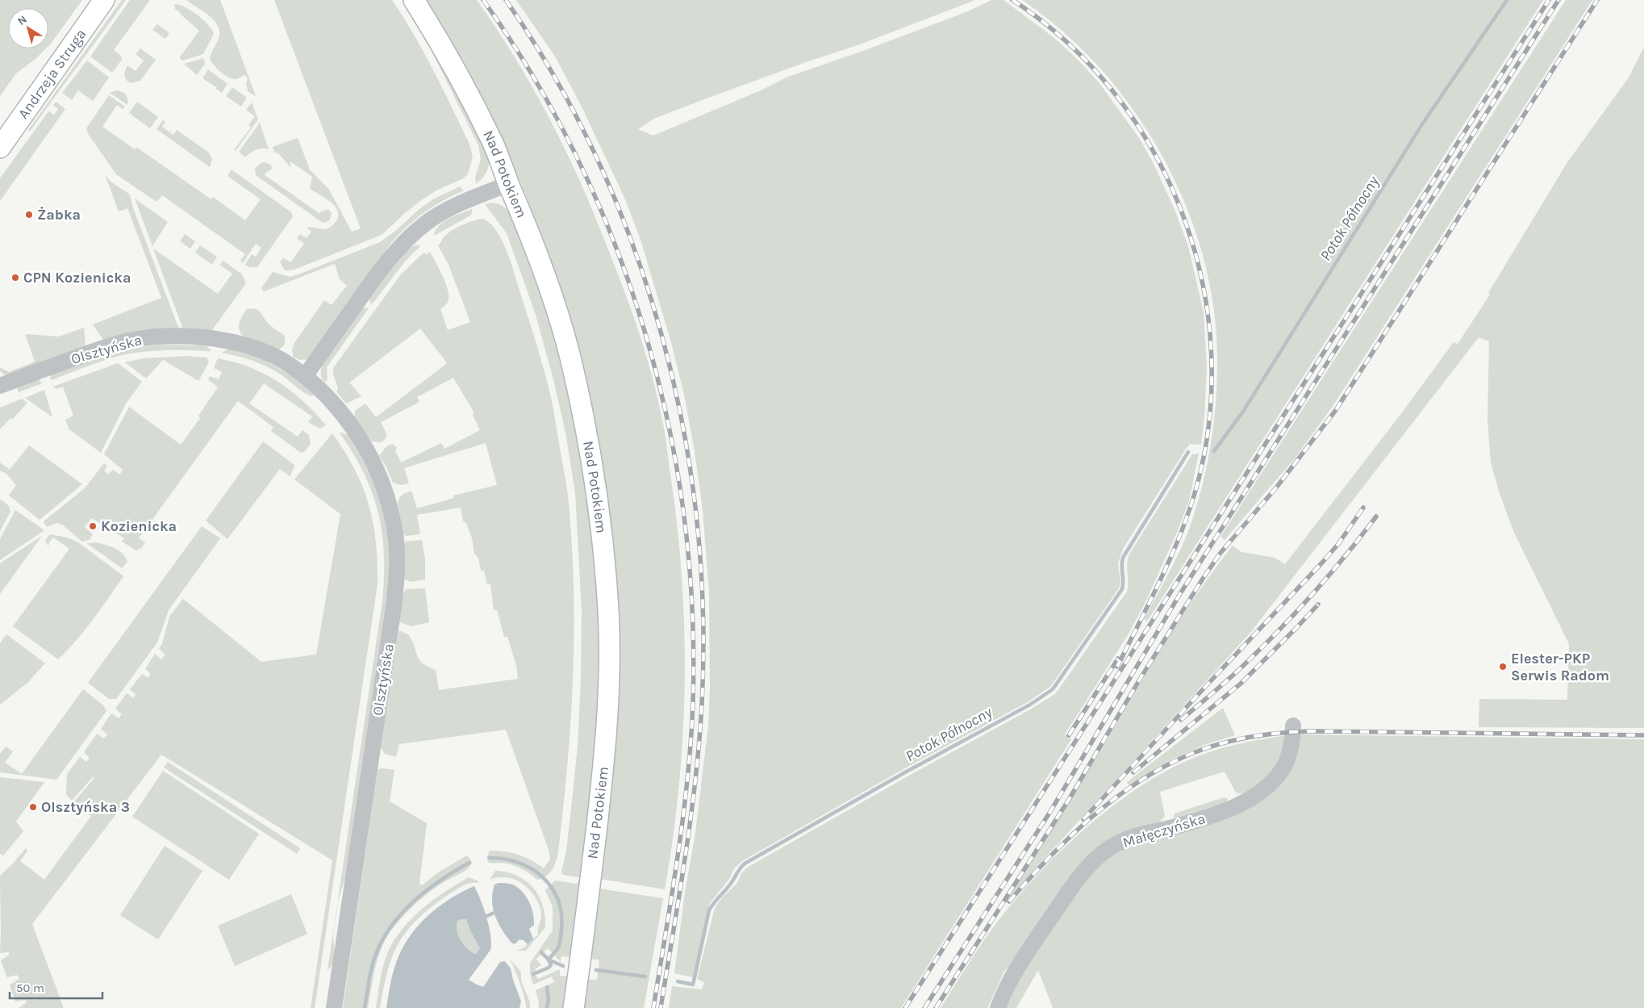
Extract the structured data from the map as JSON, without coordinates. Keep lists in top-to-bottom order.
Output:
{
  "streets": {
    "main road": ["Andrzeja Struga", "Nad Potokiem"],
    "street": ["Olsztyńska", "Małęczyńska"]
  },
  "water": ["Potok Północny"],
  "places": [
    "Żabka",
    "CPN Kozienicka",
    "Kozienicka",
    "Elester-PKP Serwis Radom",
    "Olsztyńska 3"
  ],
  "scale_bar": "50 m",
  "north": "top left"
}
